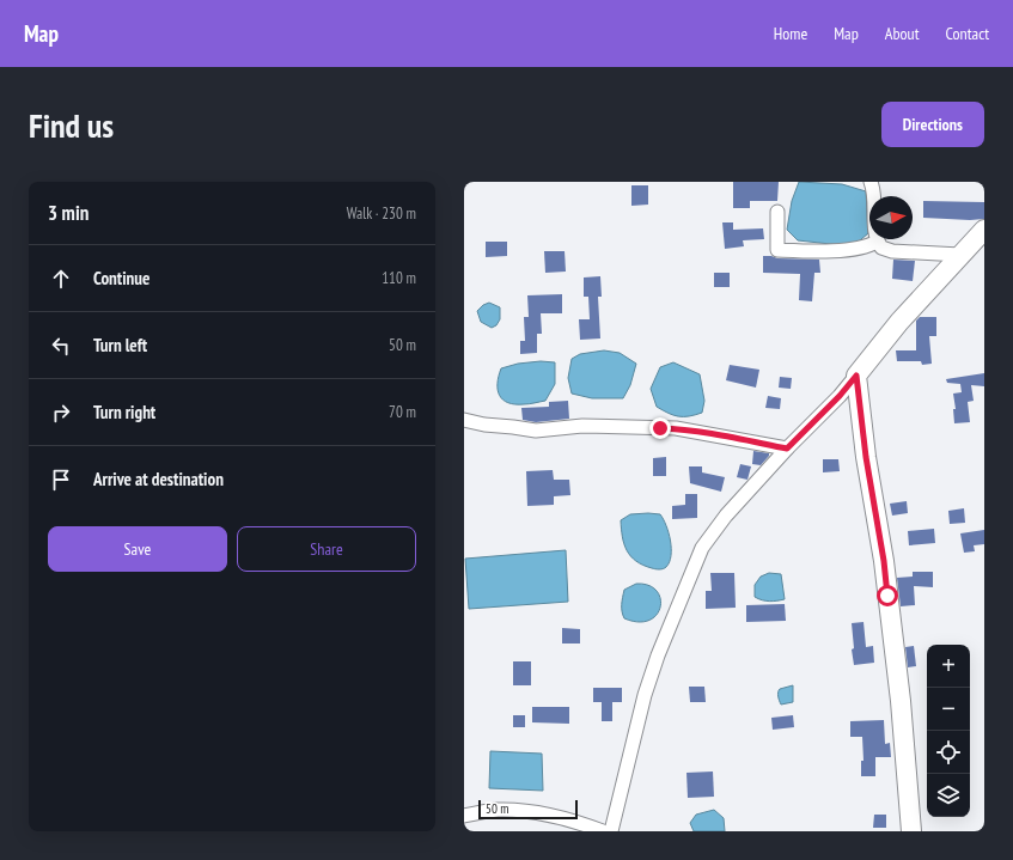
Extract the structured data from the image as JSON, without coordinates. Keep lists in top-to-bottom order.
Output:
{
  "scale_bar": "50 m",
  "north": "right",
  "page": {
    "header": "Map",
    "nav": [
      "Home",
      "Map",
      "About",
      "Contact"
    ],
    "buttons": [
      "Directions",
      ["Save", "Share"]
    ],
    "title": "Find us",
    "heading": ["3 min", "Walk · 230 m"],
    "list": [
      ["Continue", "110 m"],
      ["Turn left", "50 m"],
      ["Turn right", "70 m"],
      "Arrive at destination"
    ],
    "map_buttons": ["+", "−"],
    "scale": "50 m"
  }
}
